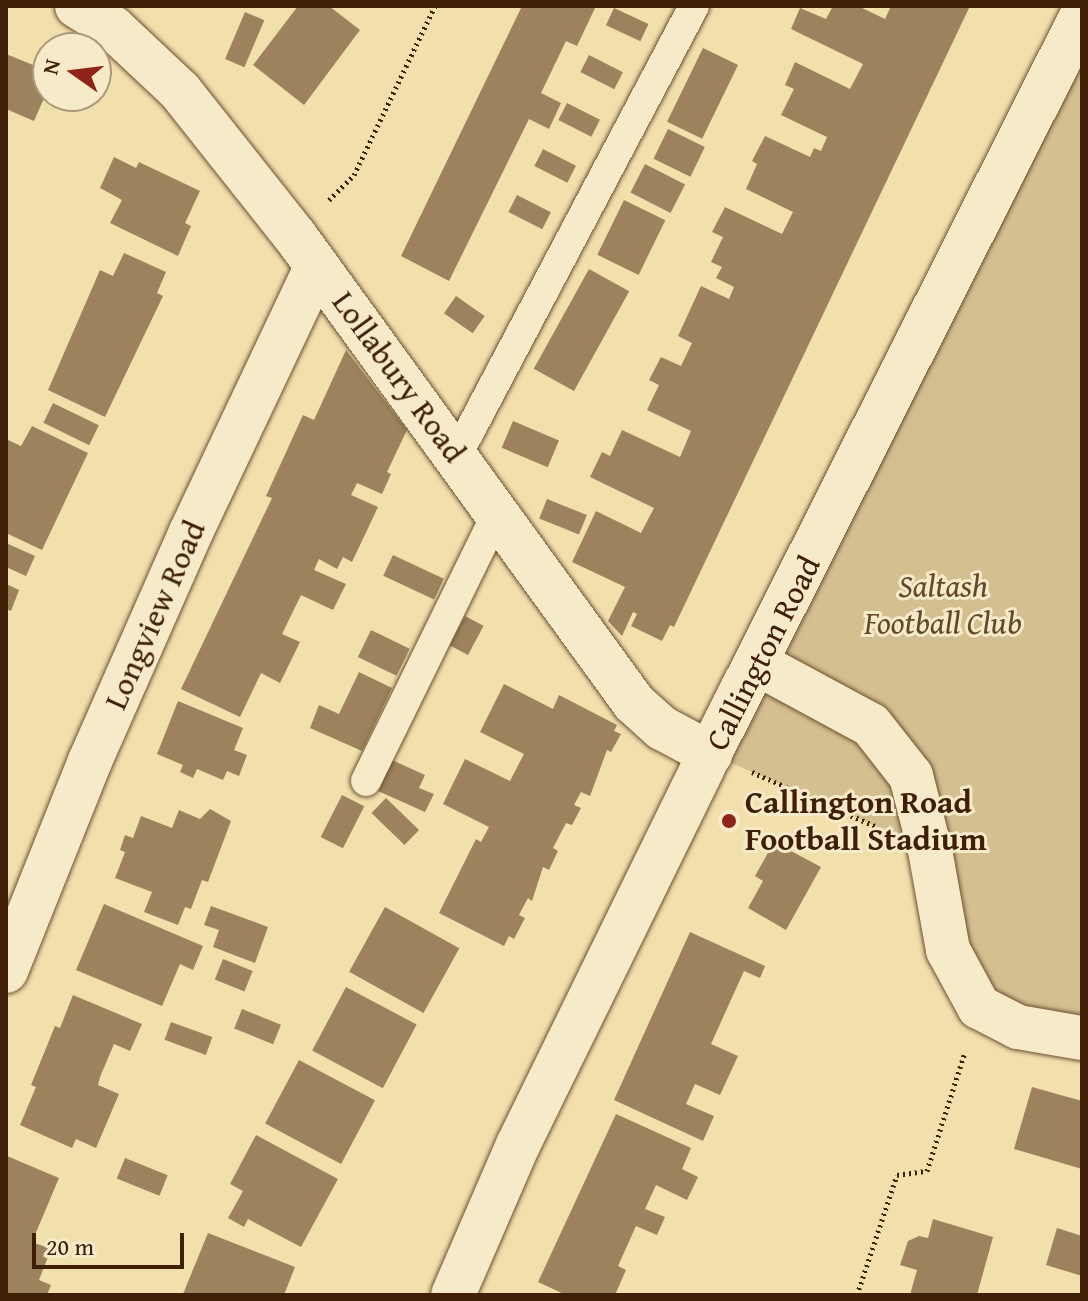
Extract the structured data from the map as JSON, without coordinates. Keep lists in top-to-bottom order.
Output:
{
  "streets": {
    "street": ["Lollabury Road", "Longview Road", "Callington Road"]
  },
  "crossings": [
    ["Lollabury Road", "Longview Road"],
    ["Lollabury Road", "Callington Road"]
  ],
  "parks": ["Saltash Football Club"],
  "places": ["Callington Road Football Stadium"],
  "scale_bar": "20 m",
  "north": "left"
}
